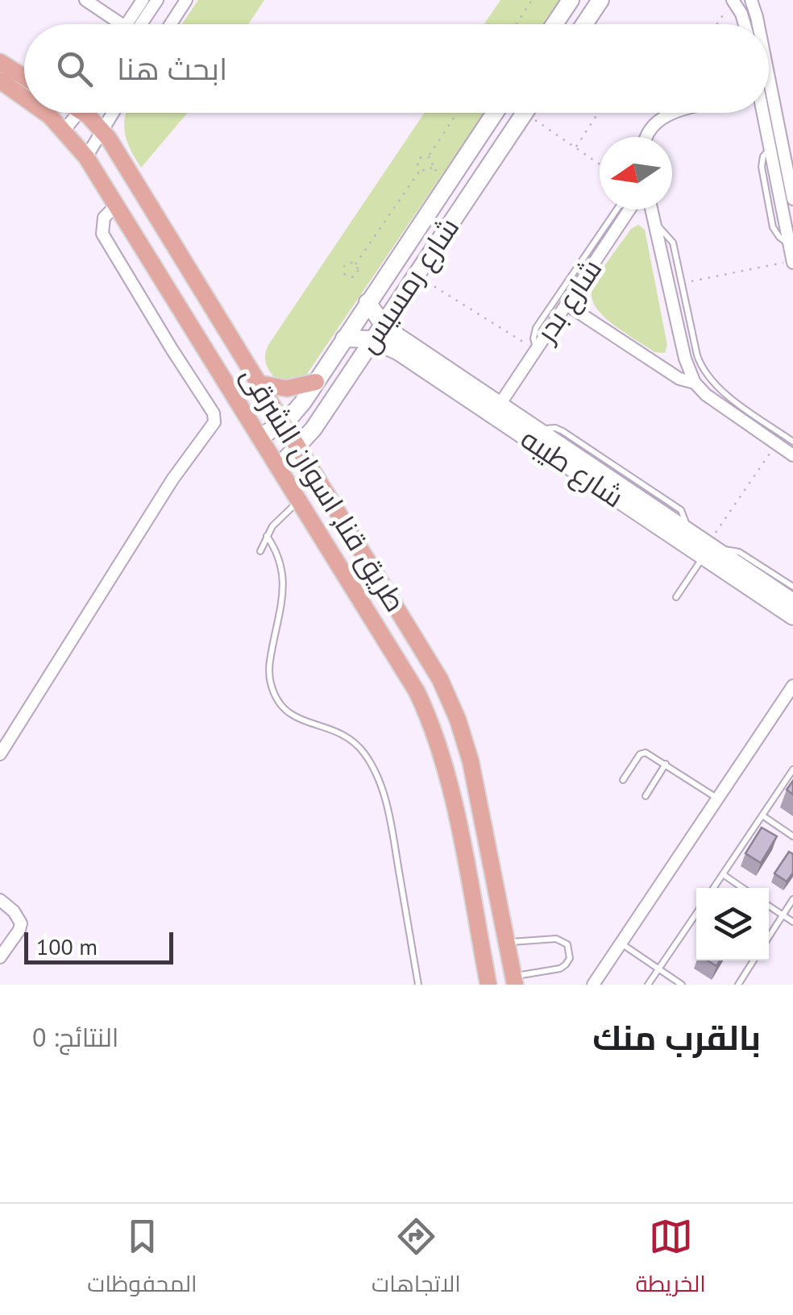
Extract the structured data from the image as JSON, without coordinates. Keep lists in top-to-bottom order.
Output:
{
  "streets": {
    "main road": ["شارع رمسيس", "شارع طيبه", "طريق قنا, اسوان الشرقى"],
    "street": ["شارع بدر"]
  },
  "crossings": [
    ["شارع رمسيس", "شارع طيبه"],
    ["شارع رمسيس", "طريق قنا, اسوان الشرقى"],
    ["شارع بدر", "شارع طيبه"]
  ],
  "scale_bar": "100 m",
  "north": "left",
  "page": {
    "search": "ابحث هنا",
    "scale": "100 m",
    "heading": ["بالقرب منك", "النتائج: 0"],
    "nav": ["الخريطة", "الاتجاهات", "المحفوظات"]
  }
}
